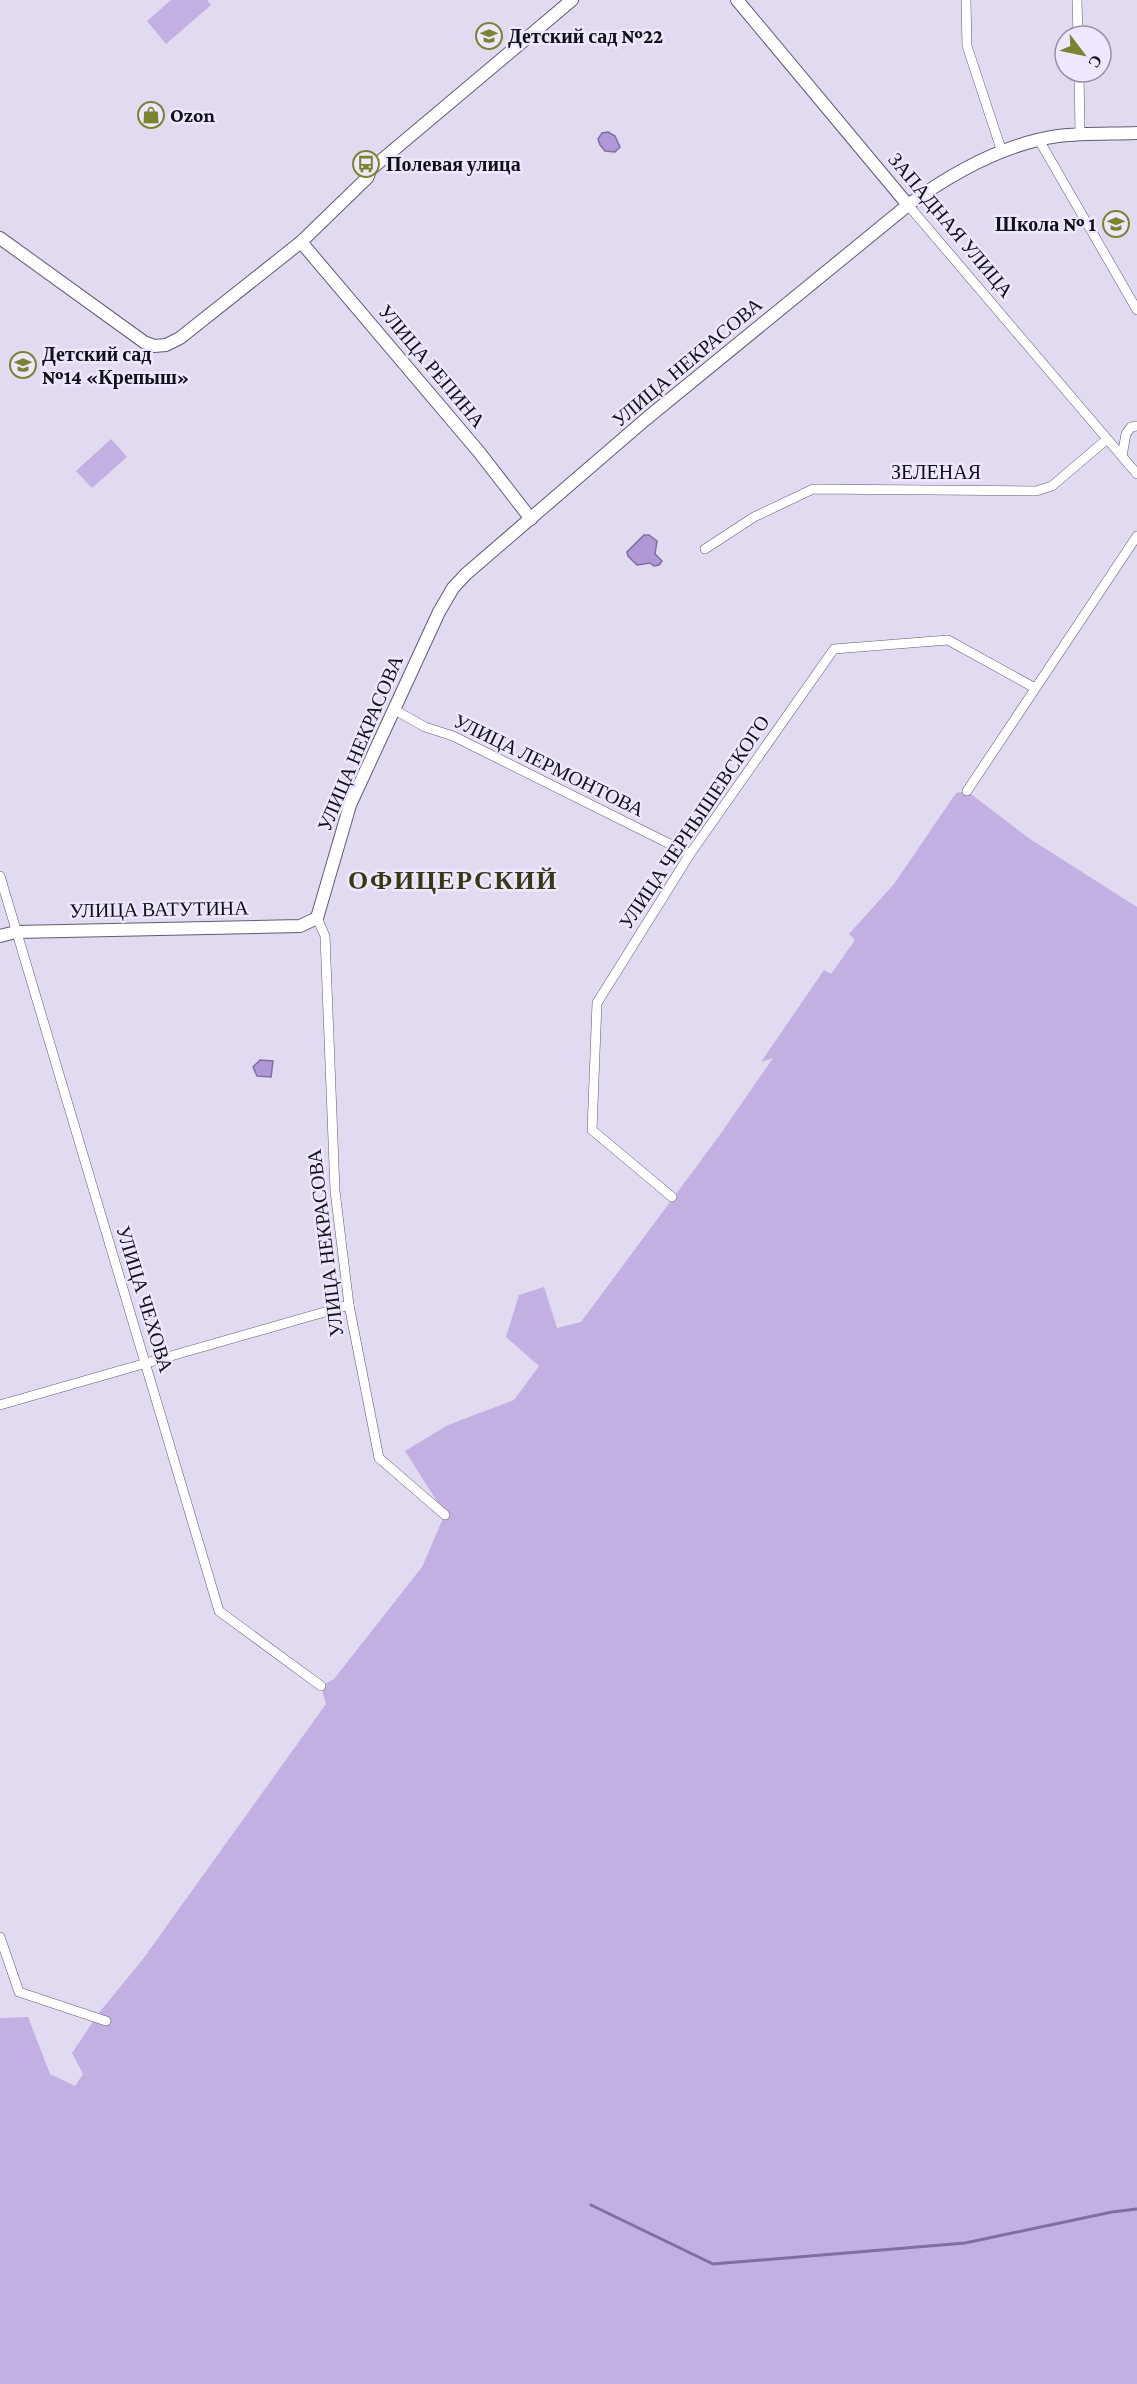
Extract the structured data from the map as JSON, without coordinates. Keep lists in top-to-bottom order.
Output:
{
  "streets": {
    "street": [
      "ЗАПАДНАЯ УЛИЦА",
      "УЛИЦА НЕКРАСОВА",
      "УЛИЦА РЕПИНА",
      "ЗЕЛЕНАЯ",
      "УЛИЦА ЛЕРМОНТОВА",
      "УЛИЦА ЧЕРНЫШЕВСКОГО",
      "УЛИЦА ВАТУТИНА",
      "УЛИЦА ЧЕХОВА"
    ]
  },
  "crossings": [
    ["ЗАПАДНАЯ УЛИЦА", "УЛИЦА НЕКРАСОВА"],
    ["ЗАПАДНАЯ УЛИЦА", "ЗЕЛЕНАЯ"],
    ["УЛИЦА НЕКРАСОВА", "УЛИЦА РЕПИНА"],
    ["УЛИЦА НЕКРАСОВА", "УЛИЦА ЛЕРМОНТОВА"],
    ["УЛИЦА НЕКРАСОВА", "УЛИЦА ВАТУТИНА"],
    ["УЛИЦА ЛЕРМОНТОВА", "УЛИЦА ЧЕРНЫШЕВСКОГО"],
    ["УЛИЦА ВАТУТИНА", "УЛИЦА ЧЕХОВА"]
  ],
  "districts": ["ОФИЦЕРСКИЙ"],
  "places": {
    "school or university": ["Детский сад №22", "Школа № 1", "Детский сад №14 «Крепыш»"],
    "shop": ["Ozon"],
    "bus stop": ["Полевая улица"]
  },
  "north": "bottom right"
}
